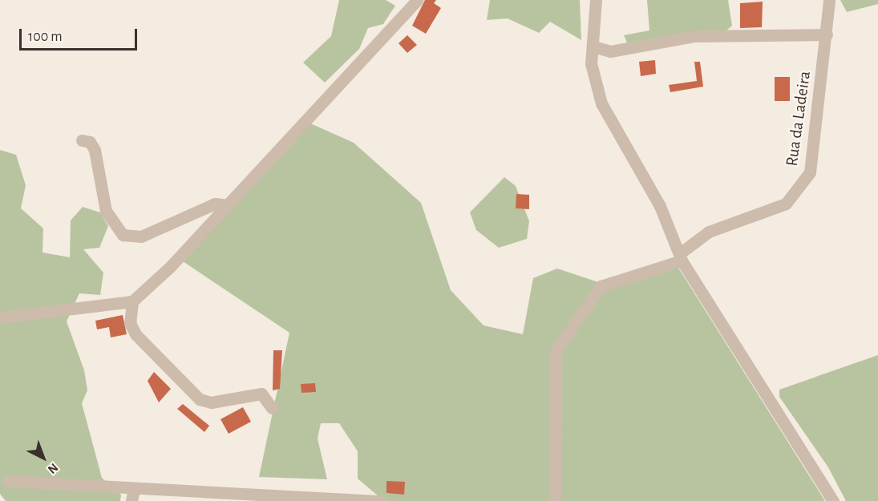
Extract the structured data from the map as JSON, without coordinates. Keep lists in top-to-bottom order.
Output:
{
  "streets": {
    "street": ["Rua da Ladeira"]
  },
  "scale_bar": "100 m",
  "north": "bottom right"
}
